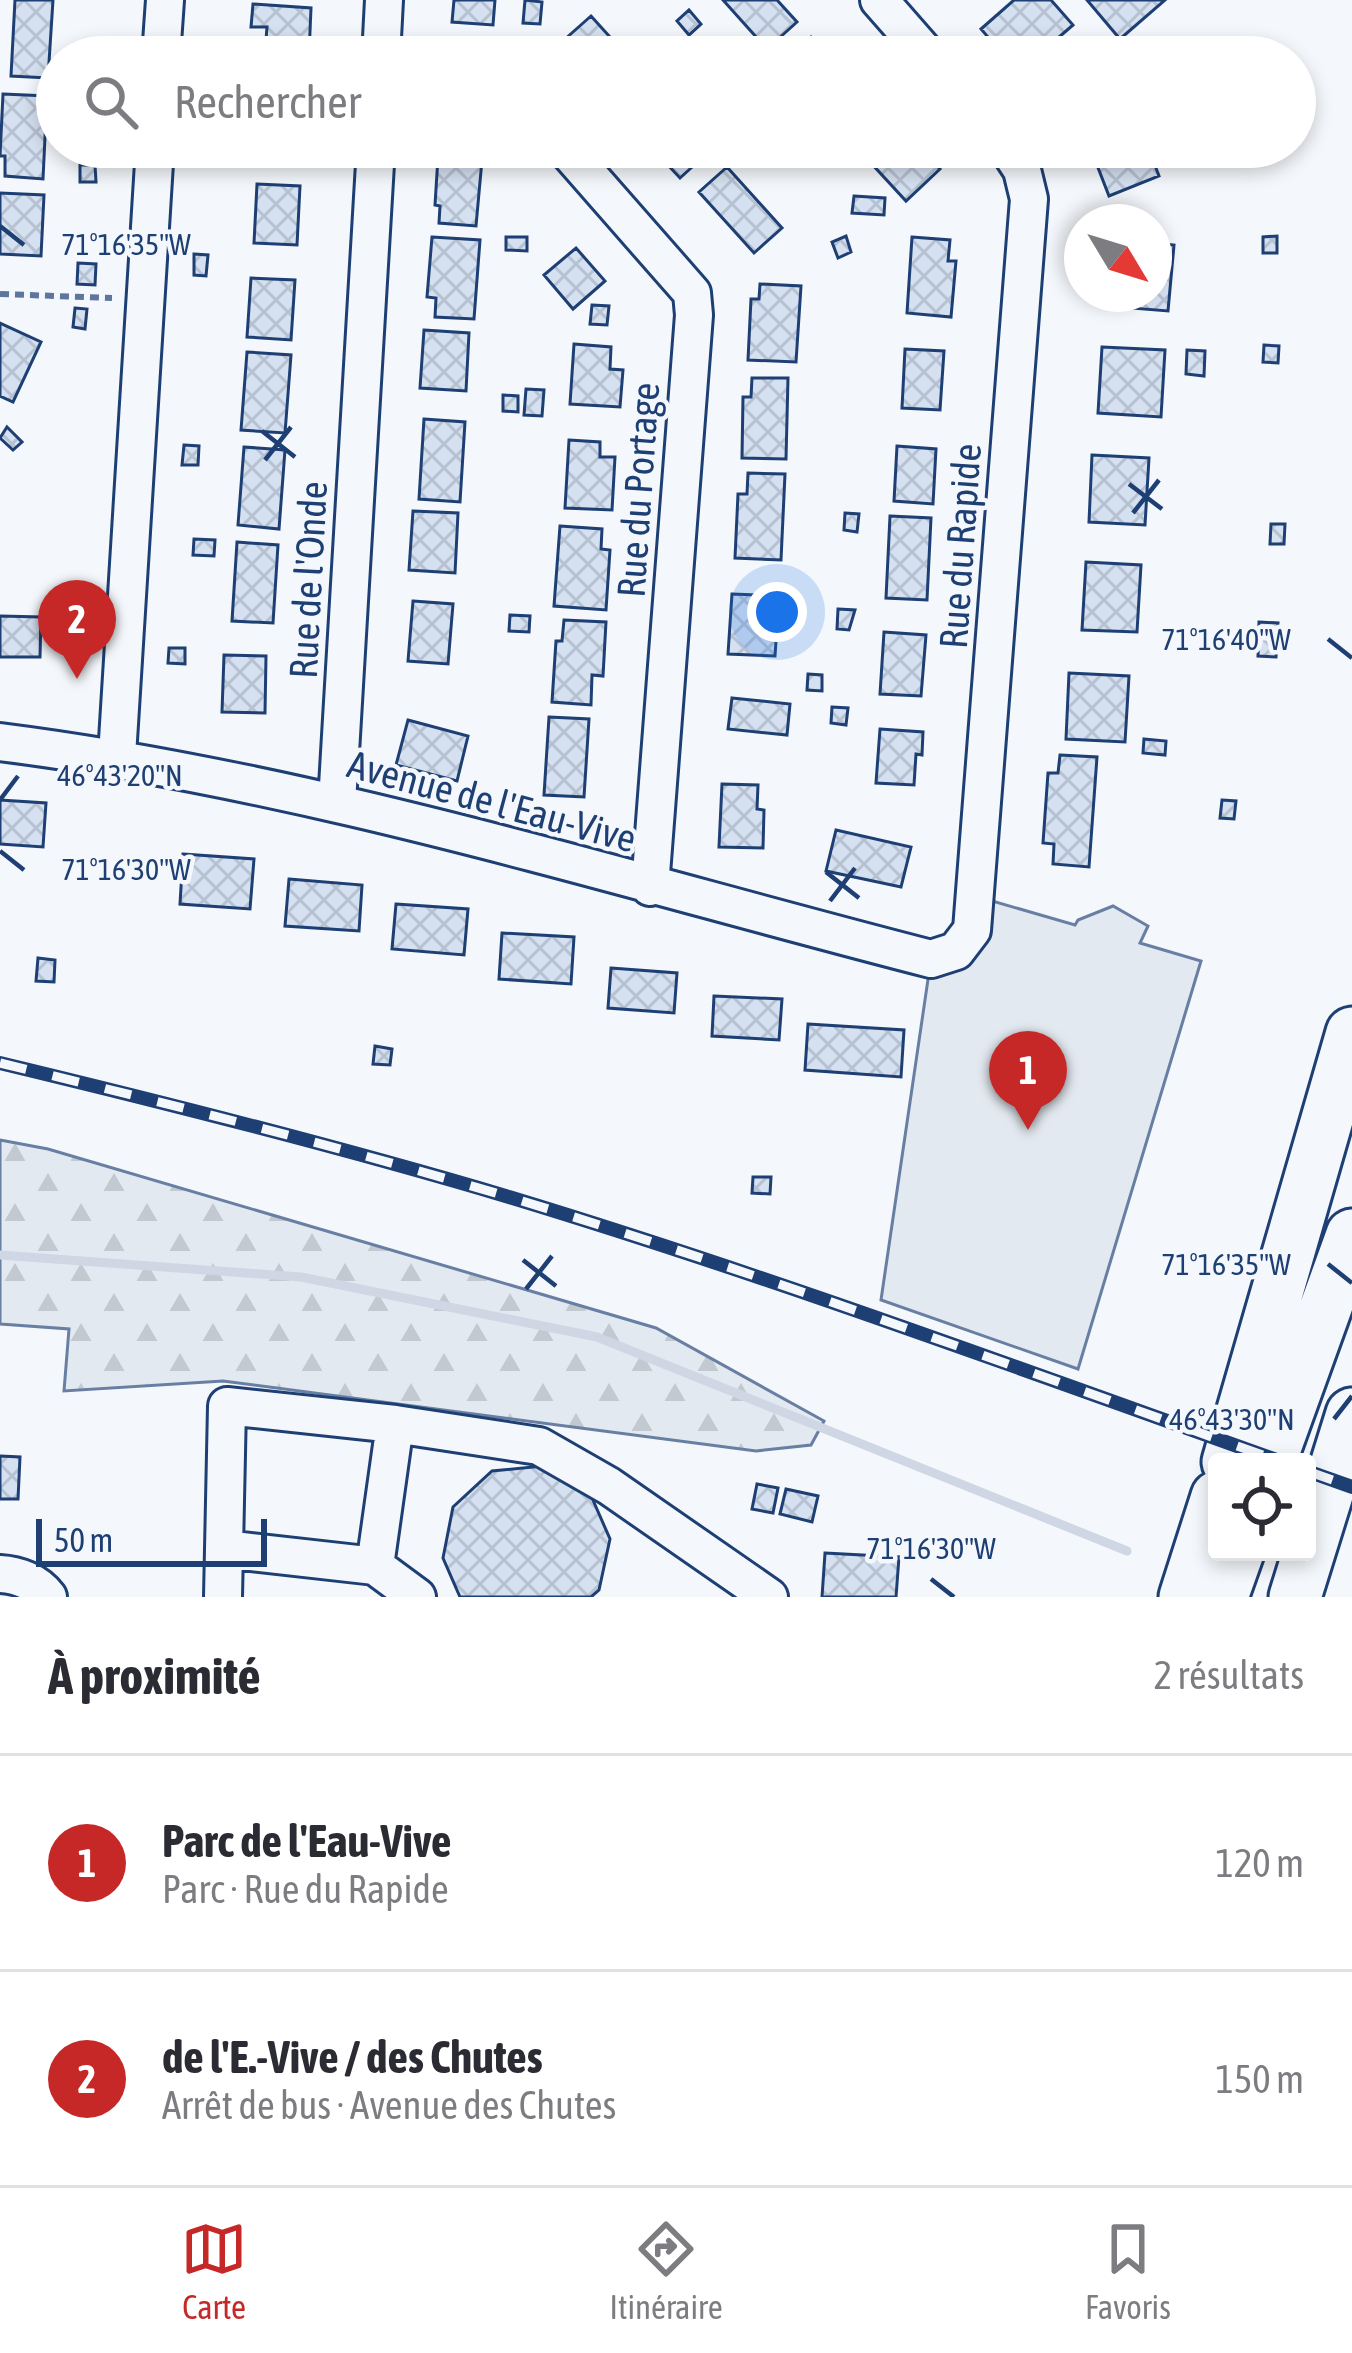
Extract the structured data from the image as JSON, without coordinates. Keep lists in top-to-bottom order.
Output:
{
  "streets": {
    "street": [
      "Rue du Portage",
      "Rue du Rapide",
      "Rue de l'Onde",
      "Avenue de l'Eau-Vive"
    ]
  },
  "crossings": [
    ["Rue du Portage", "Avenue de l'Eau-Vive"],
    ["Rue du Rapide", "Avenue de l'Eau-Vive"],
    ["Rue de l'Onde", "Avenue de l'Eau-Vive"]
  ],
  "scale_bar": "50 m",
  "north": "bottom right",
  "page": {
    "search": "Rechercher",
    "pins": ["2", "1"],
    "scale": "50 m",
    "heading": ["À proximité", "2 résultats"],
    "list": [
      {
        "mark": "1",
        "name": "Parc de l'Eau-Vive",
        "note": "Parc · Rue du Rapide",
        "value": "120 m"
      },
      {
        "mark": "2",
        "name": "de l'E.-Vive / des Chutes",
        "note": "Arrêt de bus · Avenue des Chutes",
        "value": "150 m"
      }
    ],
    "nav": ["Carte", "Itinéraire", "Favoris"]
  },
  "coordinates": [
    "71°16'35\"W",
    "71°16'40\"W",
    "46°43'20\"N",
    "71°16'30\"W",
    "46°43'30\"N"
  ]
}
